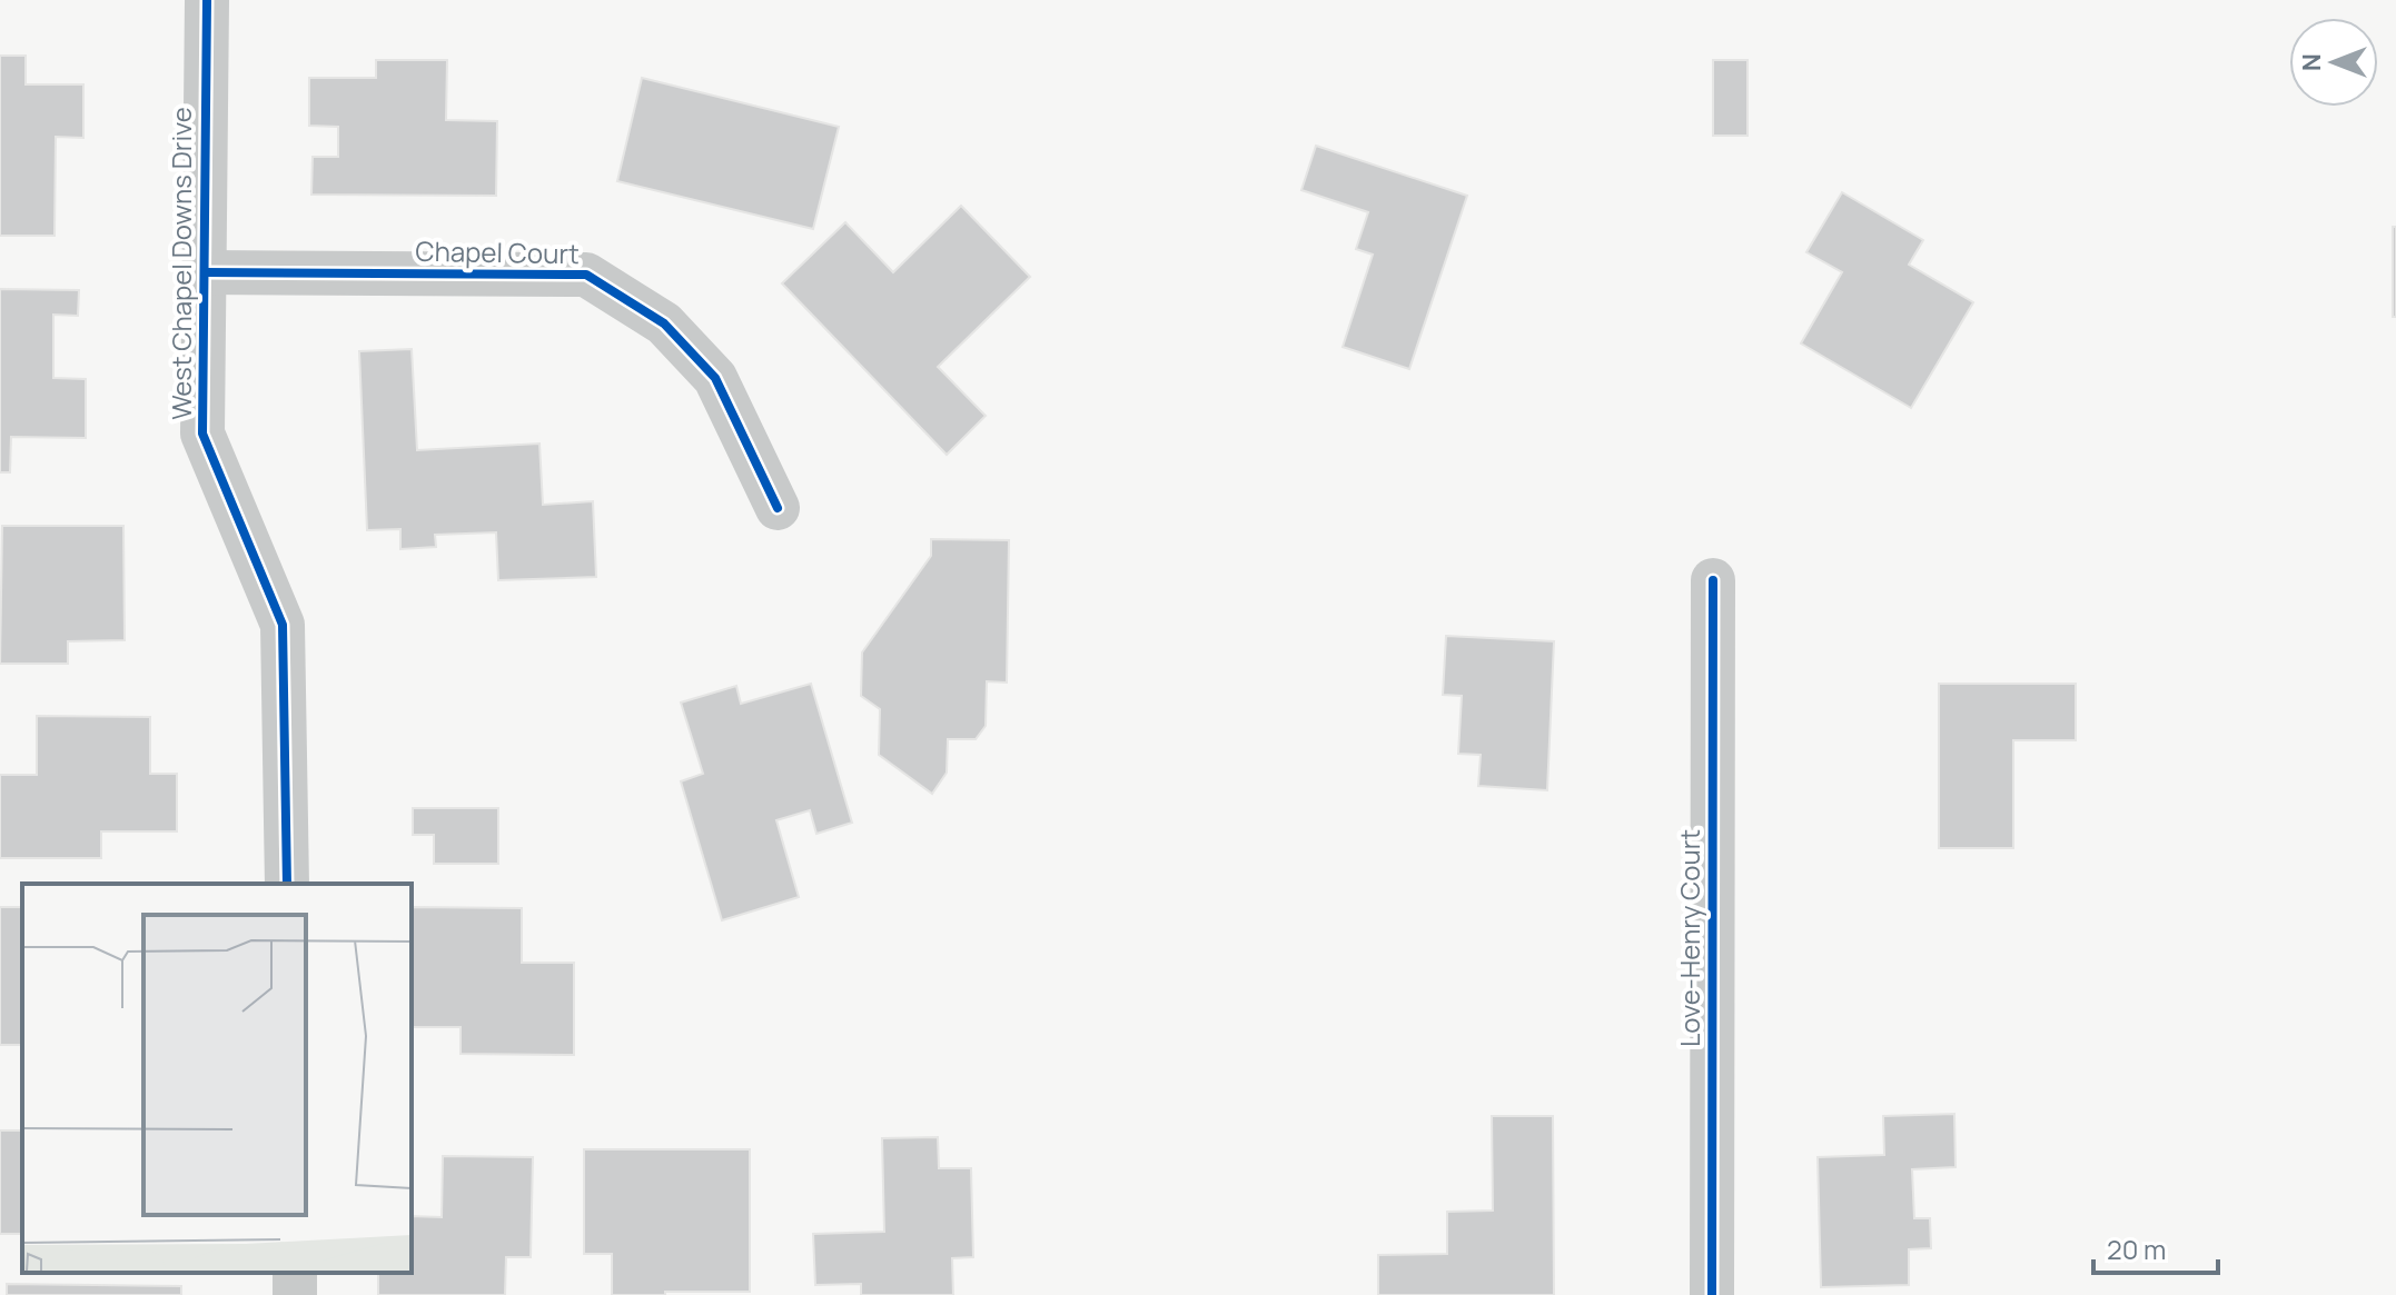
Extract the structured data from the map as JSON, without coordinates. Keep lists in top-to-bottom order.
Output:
{
  "streets": {
    "street": ["Chapel Court", "West Chapel Downs Drive", "Love-Henry Court"]
  },
  "crossings": [
    ["Chapel Court", "West Chapel Downs Drive"]
  ],
  "scale_bar": "20 m",
  "north": "left"
}
